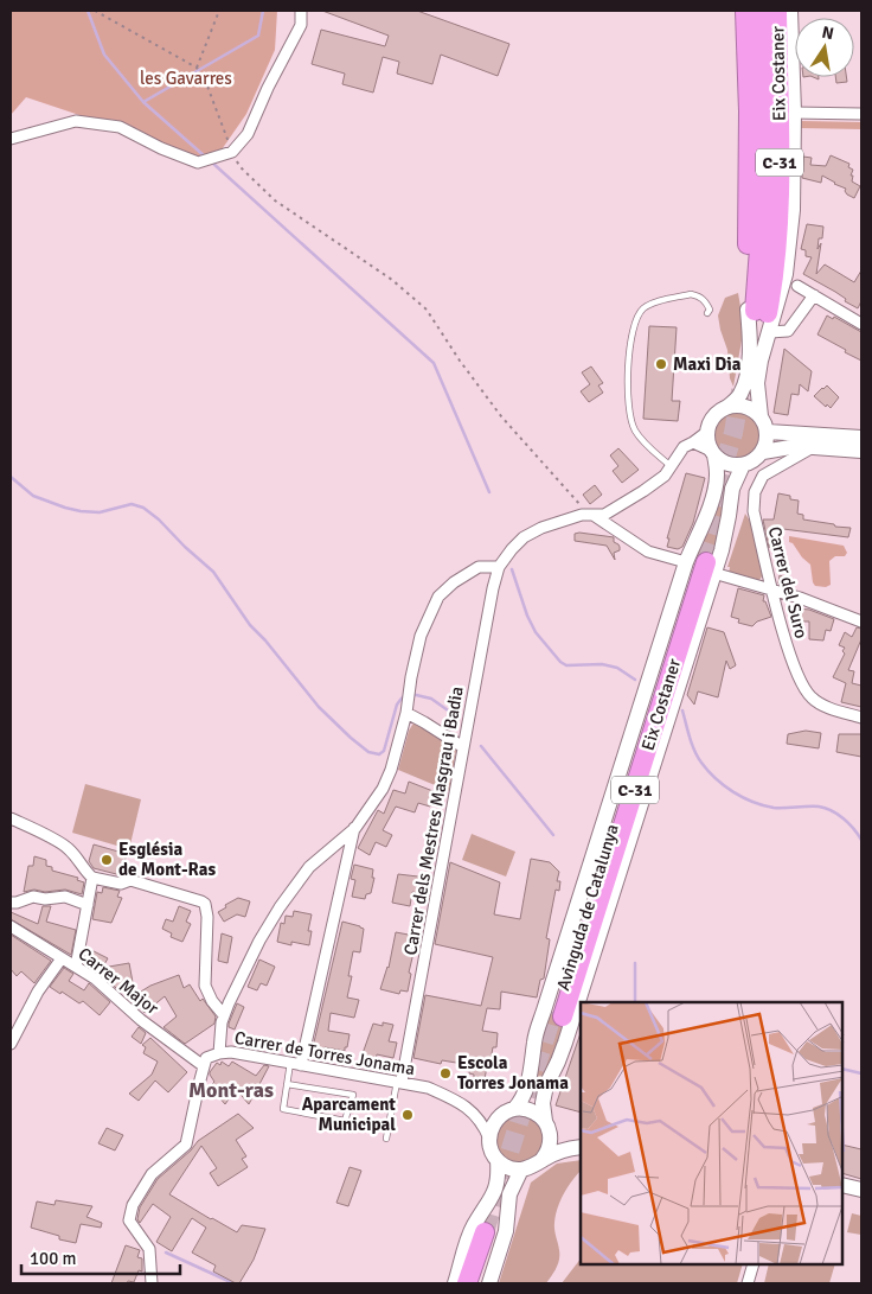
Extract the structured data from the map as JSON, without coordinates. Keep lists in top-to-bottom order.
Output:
{
  "streets": {
    "highway": ["Eix Costaner", "C-31"],
    "main road": ["Avinguda de Catalunya"],
    "street": [
      "Carrer del Suro",
      "Carrer dels Mestres Masgrau i Badia",
      "Carrer Major",
      "Carrer de Torres Jonama"
    ]
  },
  "crossings": [
    ["Eix Costaner", "Avinguda de Catalunya"],
    ["Carrer dels Mestres Masgrau i Badia", "Carrer de Torres Jonama"],
    ["Carrer Major", "Carrer de Torres Jonama"]
  ],
  "districts": ["Mont-ras"],
  "parks": ["les Gavarres"],
  "places": [
    "Maxi Dia",
    "Església de Mont-Ras",
    "Escola Torres Jonama",
    "Aparcament Municipal"
  ],
  "scale_bar": "100 m",
  "north": "top"
}
